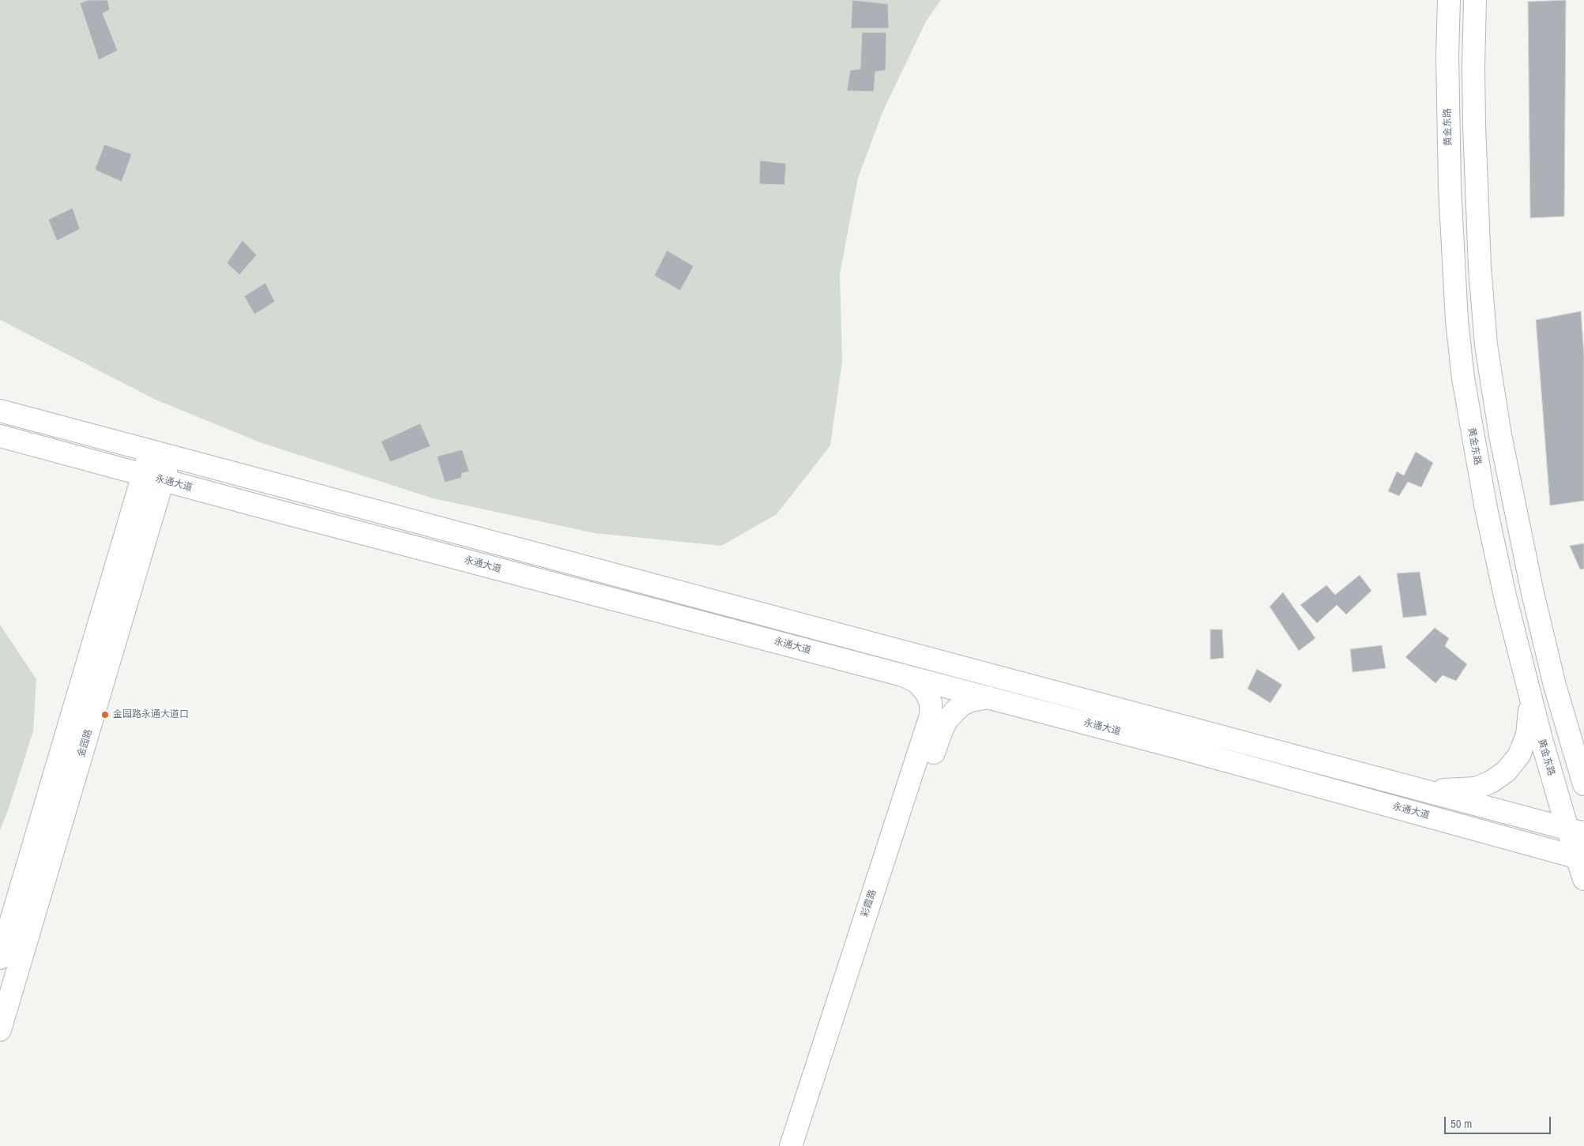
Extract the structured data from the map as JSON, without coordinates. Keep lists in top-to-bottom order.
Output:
{
  "streets": {
    "main road": [
      "黄金东路",
      "永通大道",
      "金园路",
      "彩霞路"
    ]
  },
  "crossings": [
    ["黄金东路", "永通大道"],
    ["永通大道", "金园路"],
    ["永通大道", "彩霞路"]
  ],
  "places": ["金园路永通大道口"],
  "scale_bar": "50 m"
}
